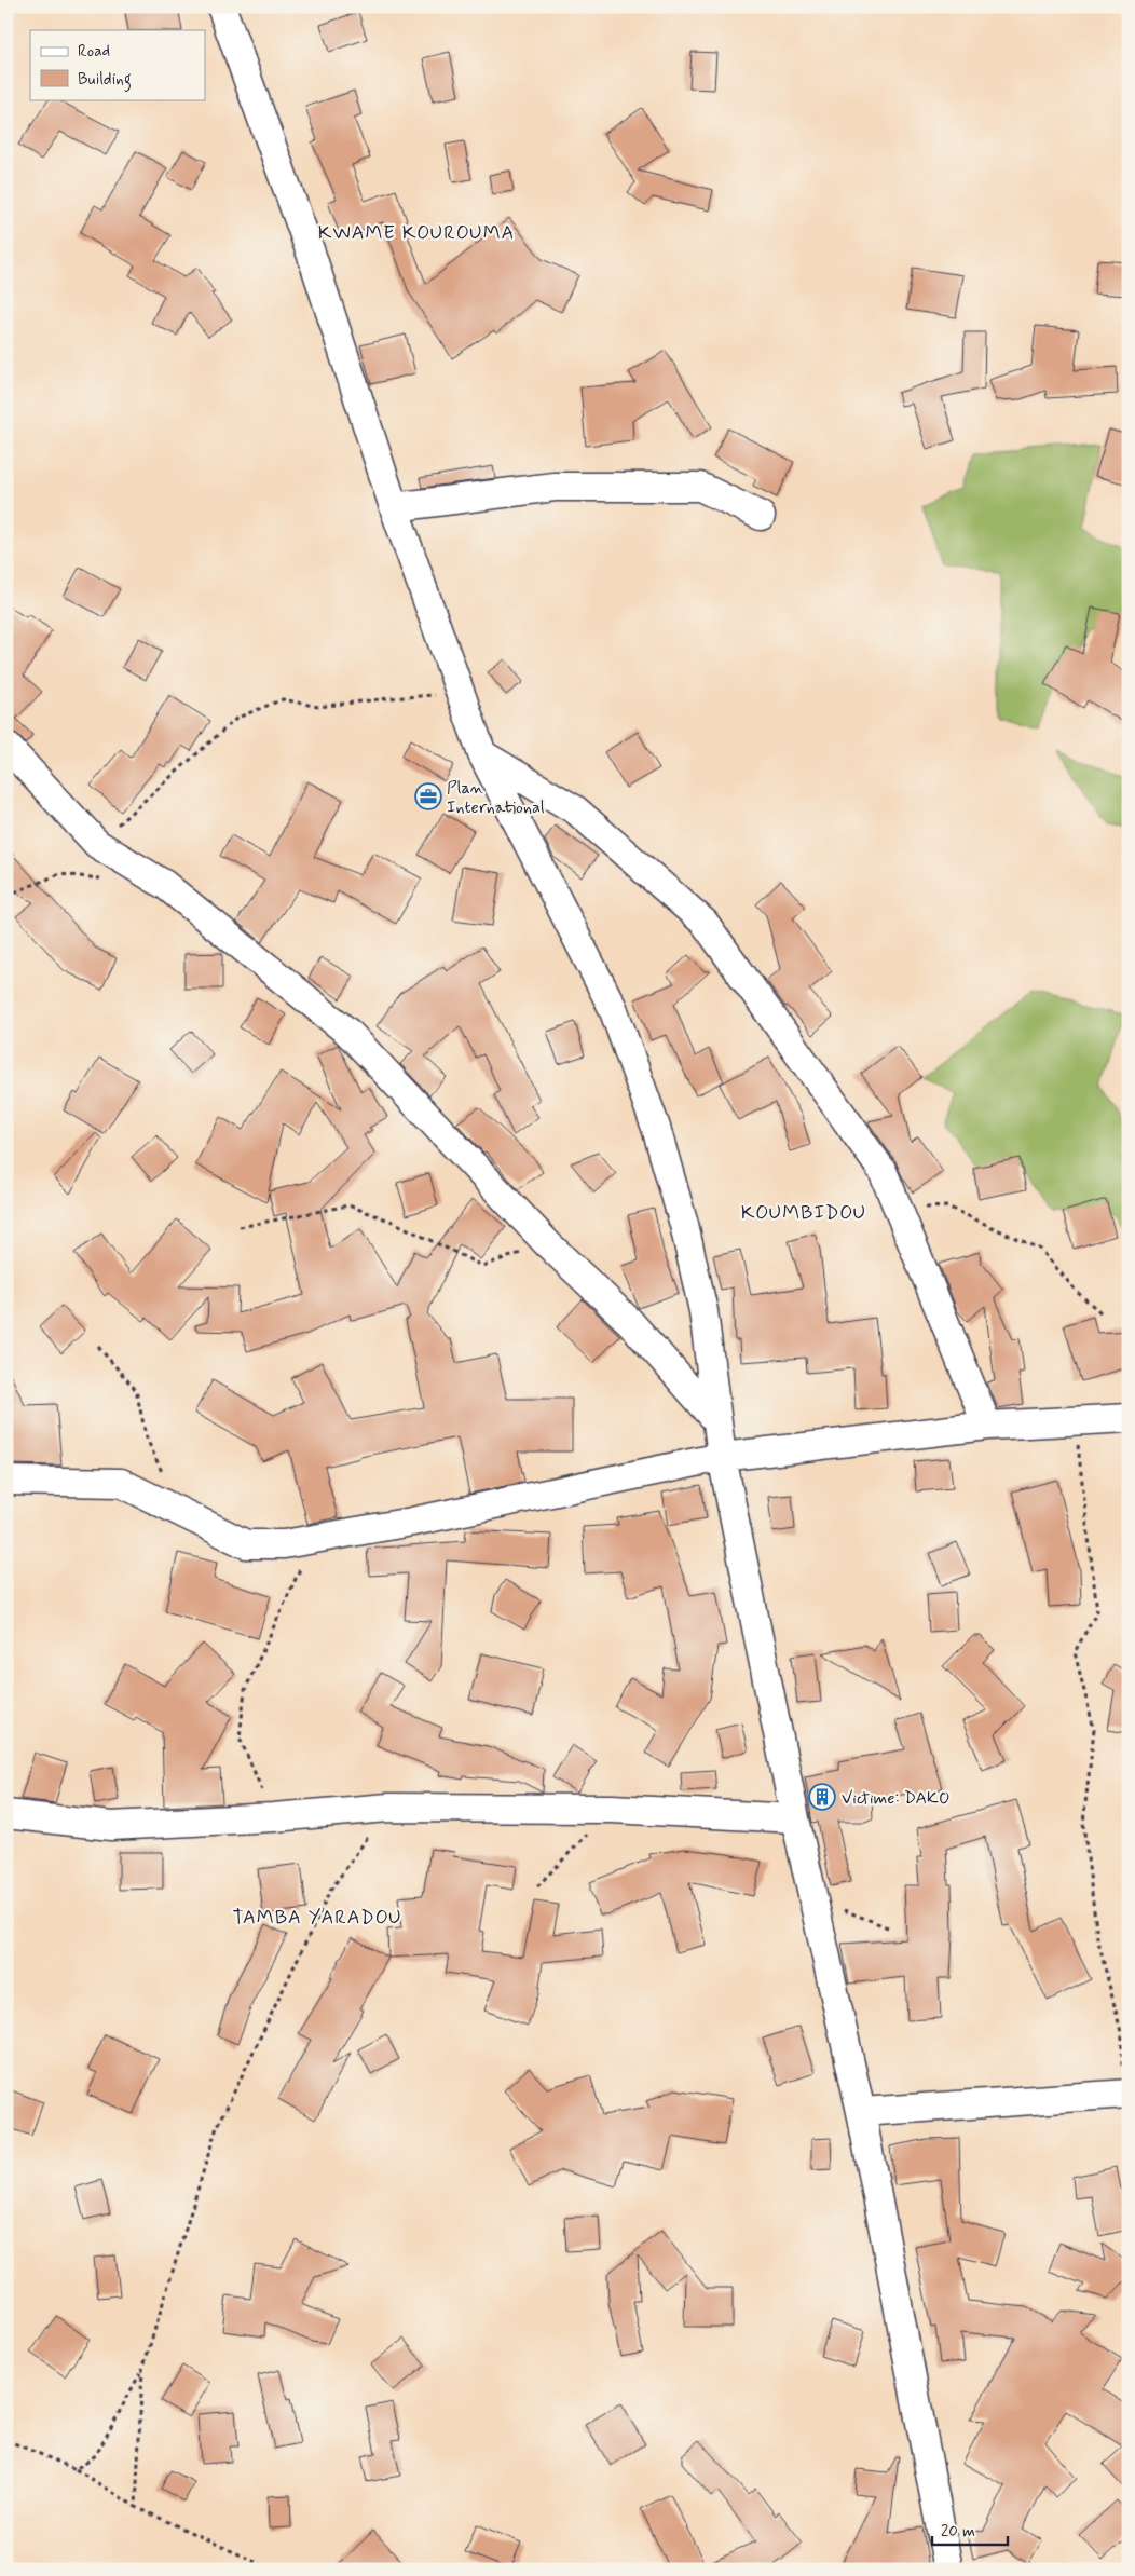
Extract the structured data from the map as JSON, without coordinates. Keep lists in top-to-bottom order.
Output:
{
  "districts": ["KWAME KOUROUMA", "KOUMBIDOU", "TAMBA YARADOU"],
  "places": {
    "office": ["Plan International"],
    "building": ["Victime: DAKO"]
  },
  "legend": ["Road", "Building"],
  "scale_bar": "20 m"
}
